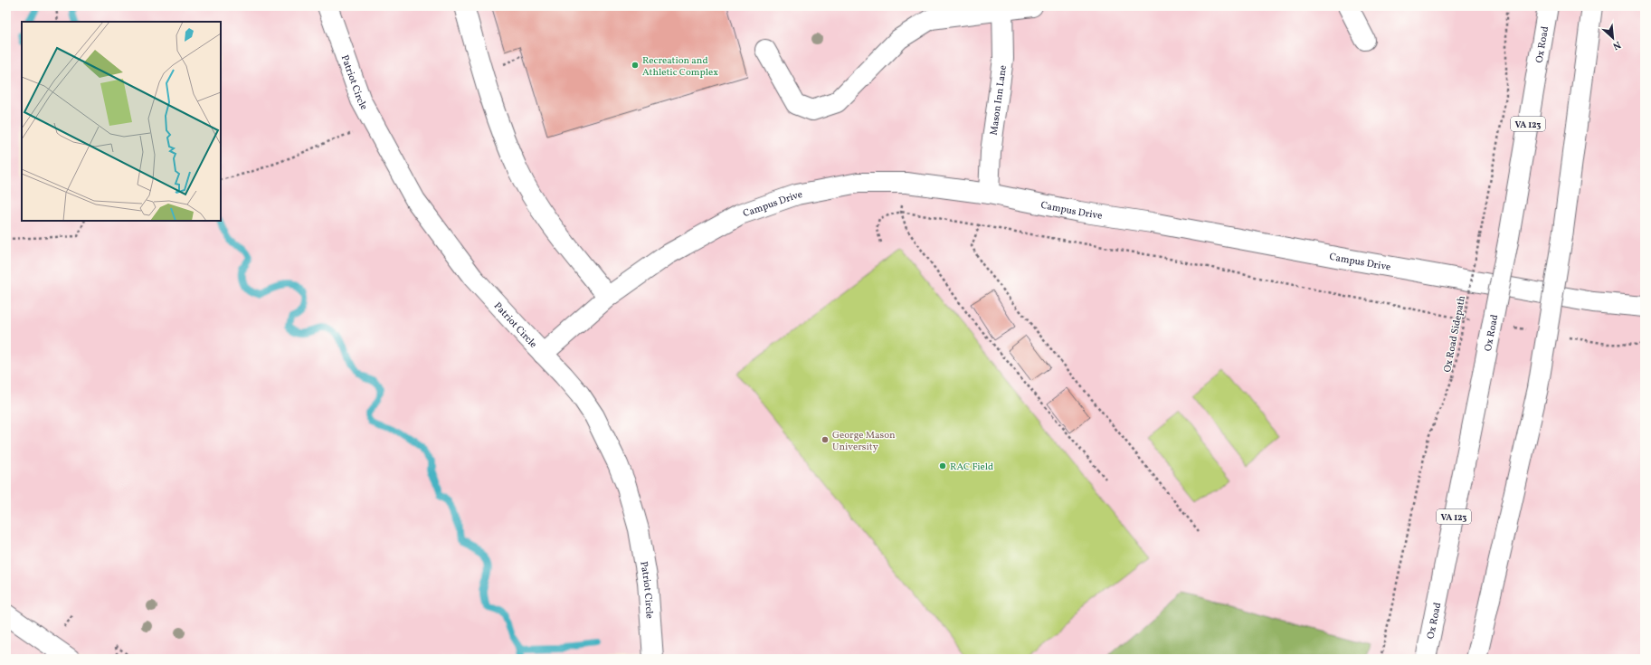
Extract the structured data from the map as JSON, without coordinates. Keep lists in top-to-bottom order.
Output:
{
  "streets": {
    "street": [
      "Ox Road",
      "Patriot Circle",
      "Mason Inn Lane",
      "VA 123",
      "Campus Drive"
    ],
    "path": ["Ox Road Sidepath"]
  },
  "crossings": [
    ["Patriot Circle", "Campus Drive"],
    ["Mason Inn Lane", "Campus Drive"]
  ],
  "places": ["Recreation and Athletic Complex", "George Mason University", "RAC Field"],
  "north": "bottom right"
}
